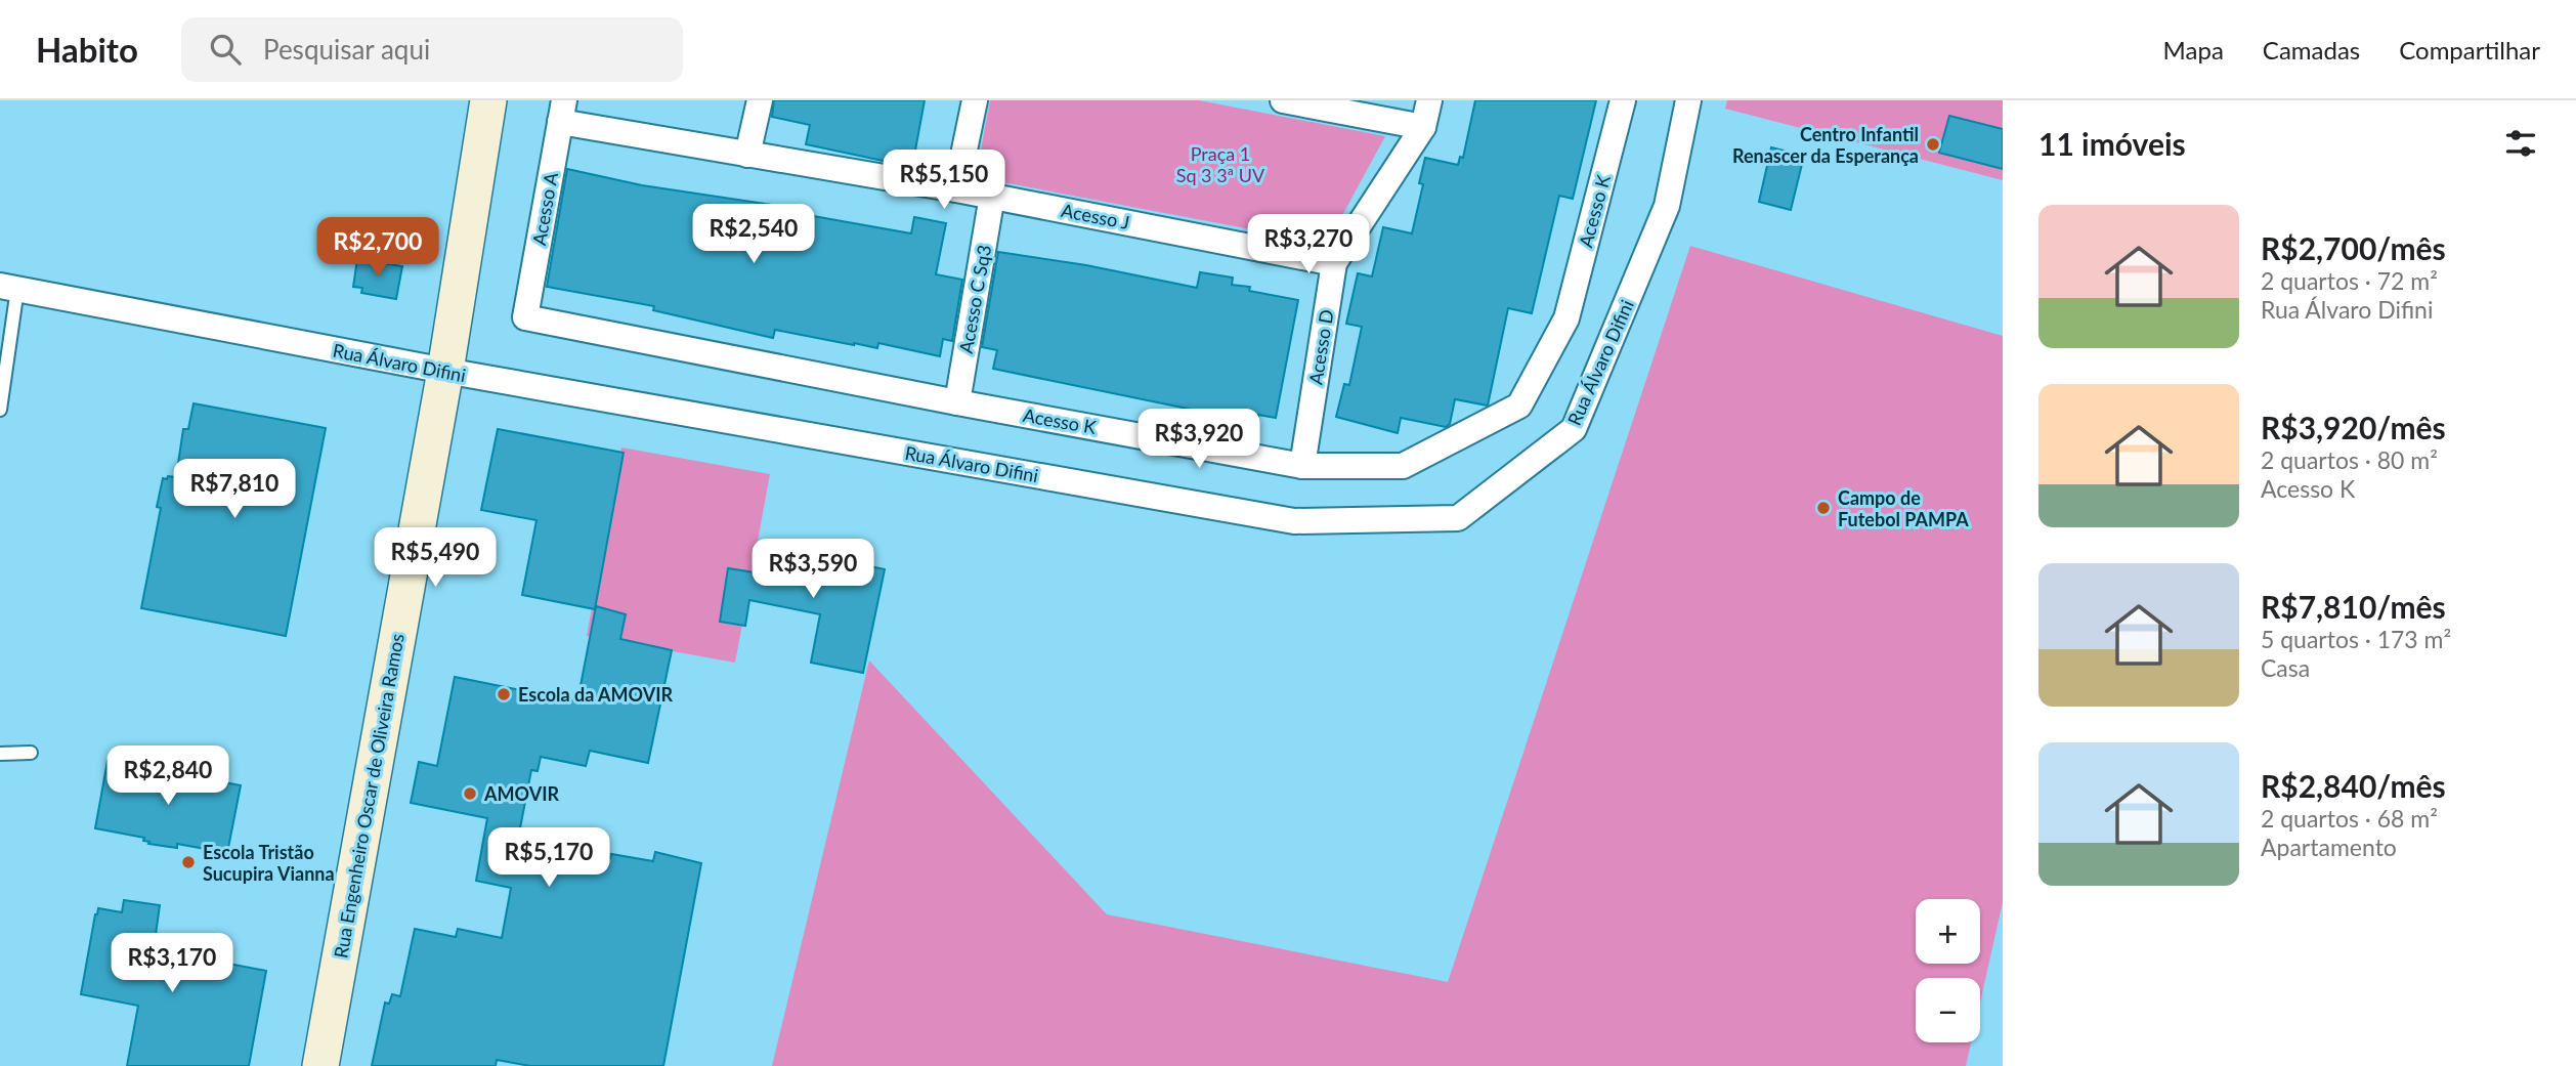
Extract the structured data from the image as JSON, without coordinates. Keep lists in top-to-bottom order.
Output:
{
  "streets": {
    "street": [
      "Acesso A",
      "Acesso K",
      "Acesso J",
      "Acesso C Sq3",
      "Acesso D",
      "Rua Álvaro Difini",
      "Rua Engenheiro Oscar de Oliveira Ramos"
    ]
  },
  "crossings": [
    ["Acesso A", "Acesso K"],
    ["Acesso A", "Acesso J"],
    ["Acesso K", "Acesso C Sq3"],
    ["Acesso K", "Acesso D"],
    ["Acesso J", "Acesso C Sq3"],
    ["Acesso J", "Acesso D"],
    ["Rua Álvaro Difini", "Rua Engenheiro Oscar de Oliveira Ramos"]
  ],
  "parks": ["Praça 1 Sq 3 3ª UV"],
  "places": [
    "Centro Infantil Renascer da Esperança",
    "Campo de Futebol PAMPA",
    "Escola da AMOVIR",
    "AMOVIR",
    "Escola Tristão Sucupira Vianna"
  ],
  "page": {
    "header": "Habito",
    "search": "Pesquisar aqui",
    "nav": ["Mapa", "Camadas", "Compartilhar"],
    "heading": "11 imóveis",
    "price": [
      "R$5,150",
      "R$2,540",
      "R$3,270",
      "R$2,700",
      "R$3,920",
      "R$7,810",
      "R$5,490",
      "R$3,590",
      "R$2,840",
      "R$5,170",
      "R$3,170"
    ],
    "list": [
      {
        "name": "R$2,700/mês",
        "note": "2 quartos · 72 m² · Rua Álvaro Difini"
      },
      {
        "name": "R$3,920/mês",
        "note": "2 quartos · 80 m² · Acesso K"
      },
      {
        "name": "R$7,810/mês",
        "note": "5 quartos · 173 m² · Casa"
      },
      {
        "name": "R$2,840/mês",
        "note": "2 quartos · 68 m² · Apartamento"
      }
    ],
    "map_buttons": ["+", "−"]
  }
}
